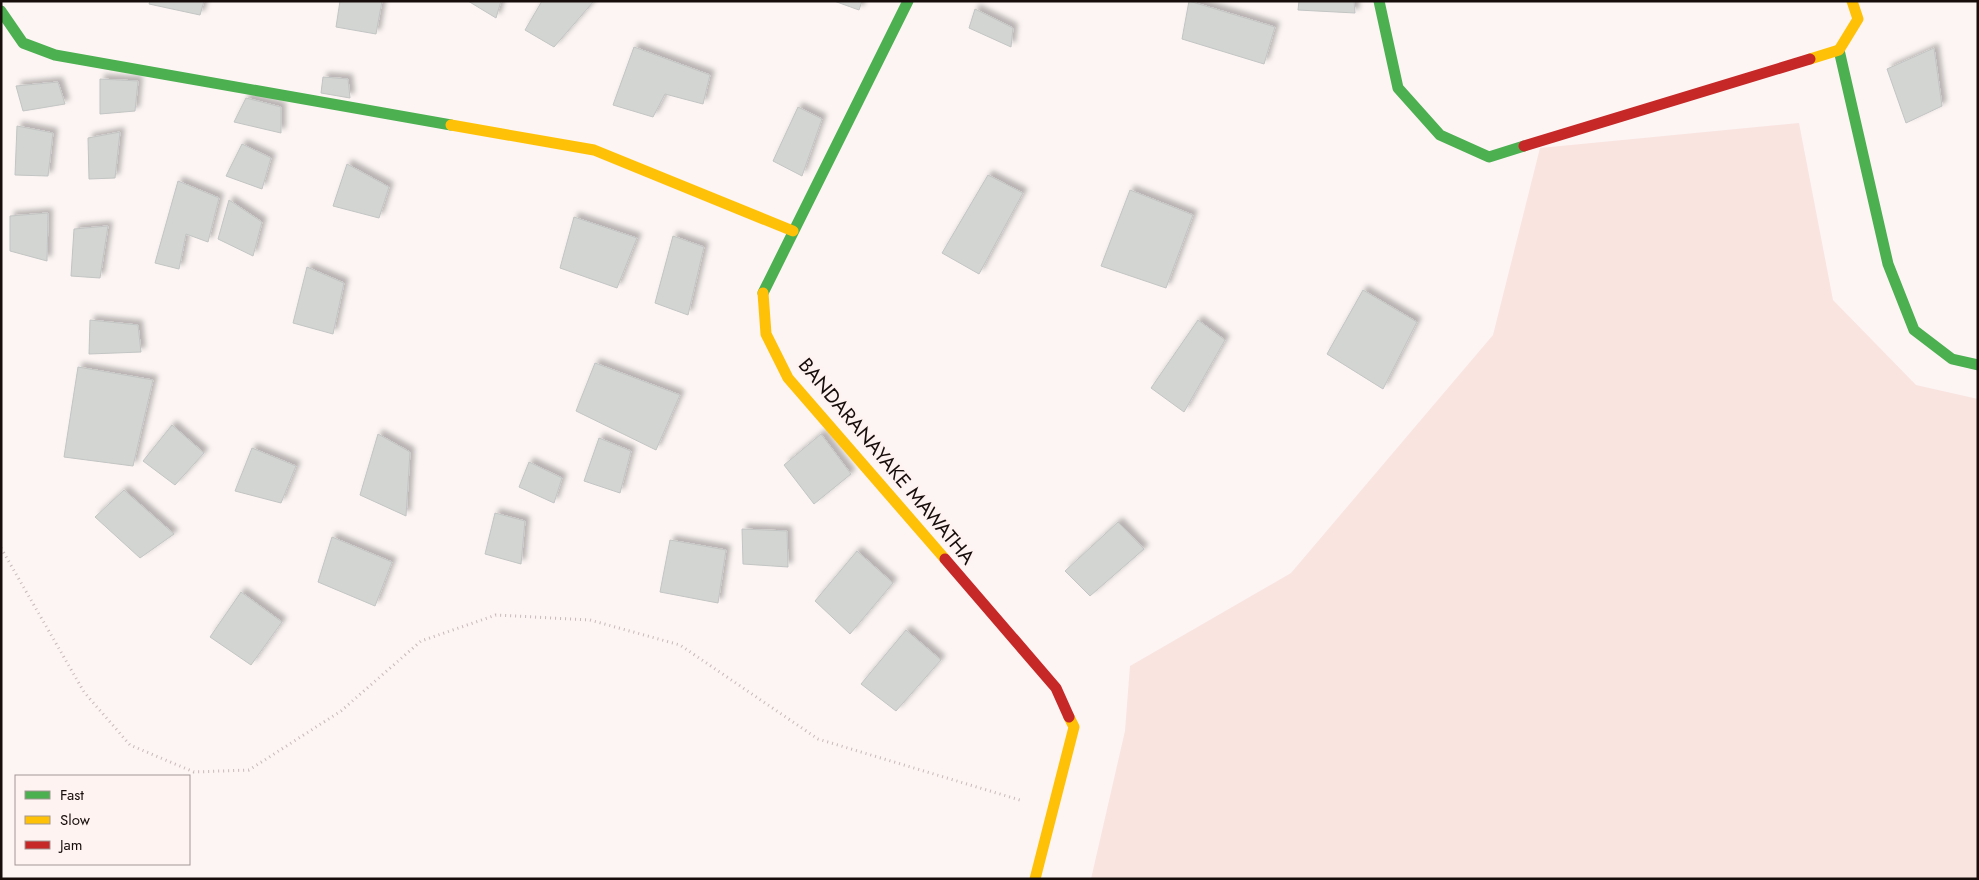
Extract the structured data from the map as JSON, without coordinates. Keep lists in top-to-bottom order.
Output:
{
  "streets": {
    "street": ["BANDARANAYAKE MAWATHA"]
  },
  "legend": ["Fast", "Slow", "Jam"]
}
